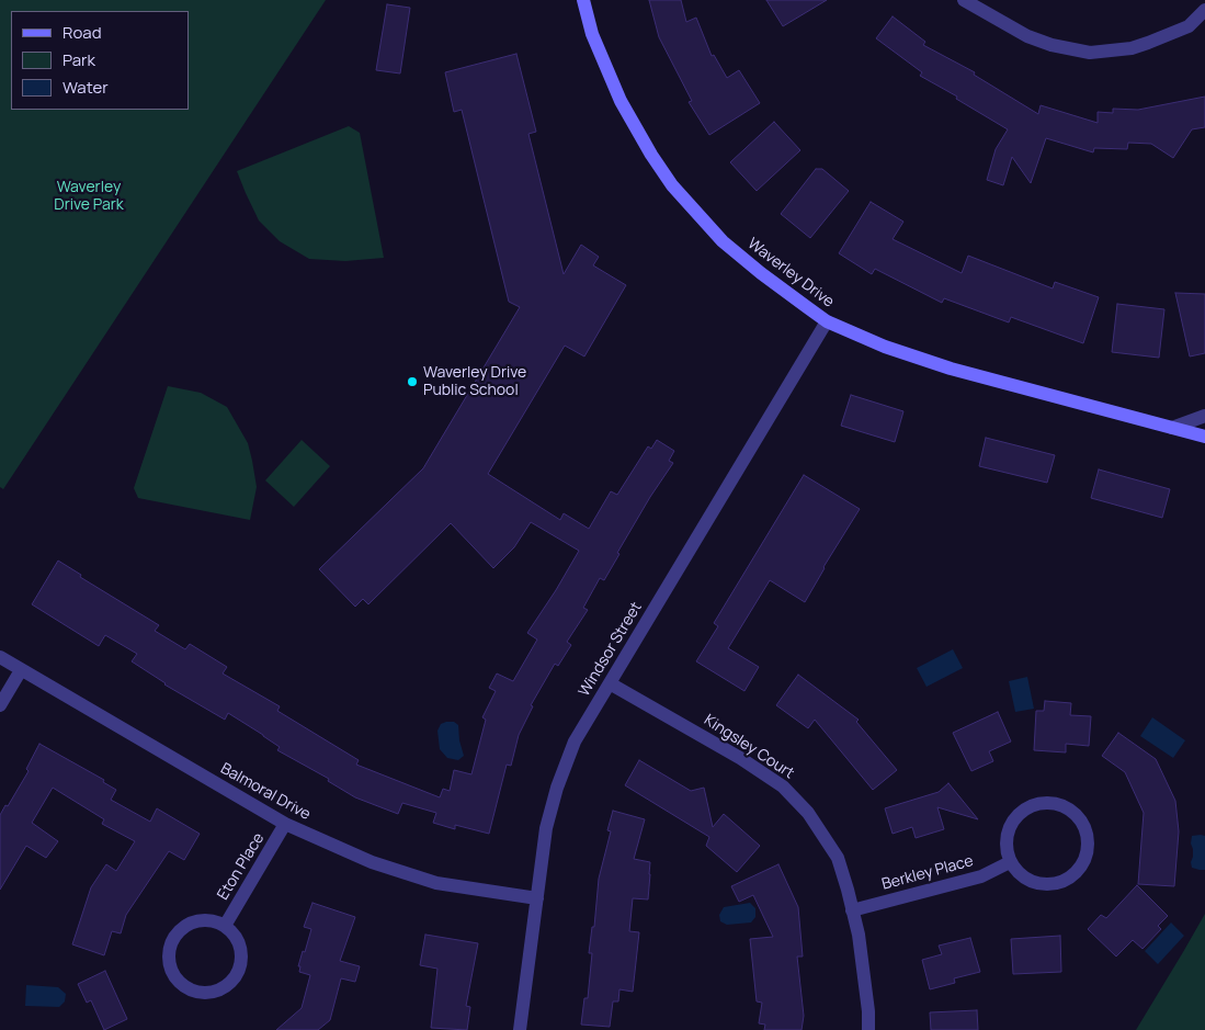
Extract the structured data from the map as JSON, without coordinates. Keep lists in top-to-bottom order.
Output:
{
  "streets": {
    "street": [
      "Waverley Drive",
      "Windsor Street",
      "Kingsley Court",
      "Balmoral Drive",
      "Eton Place",
      "Berkley Place"
    ]
  },
  "crossings": [
    ["Waverley Drive", "Windsor Street"],
    ["Windsor Street", "Kingsley Court"],
    ["Windsor Street", "Balmoral Drive"],
    ["Kingsley Court", "Berkley Place"],
    ["Balmoral Drive", "Eton Place"]
  ],
  "parks": ["Waverley Drive Park"],
  "places": ["Waverley Drive Public School"],
  "legend": ["Road", "Park", "Water"]
}
